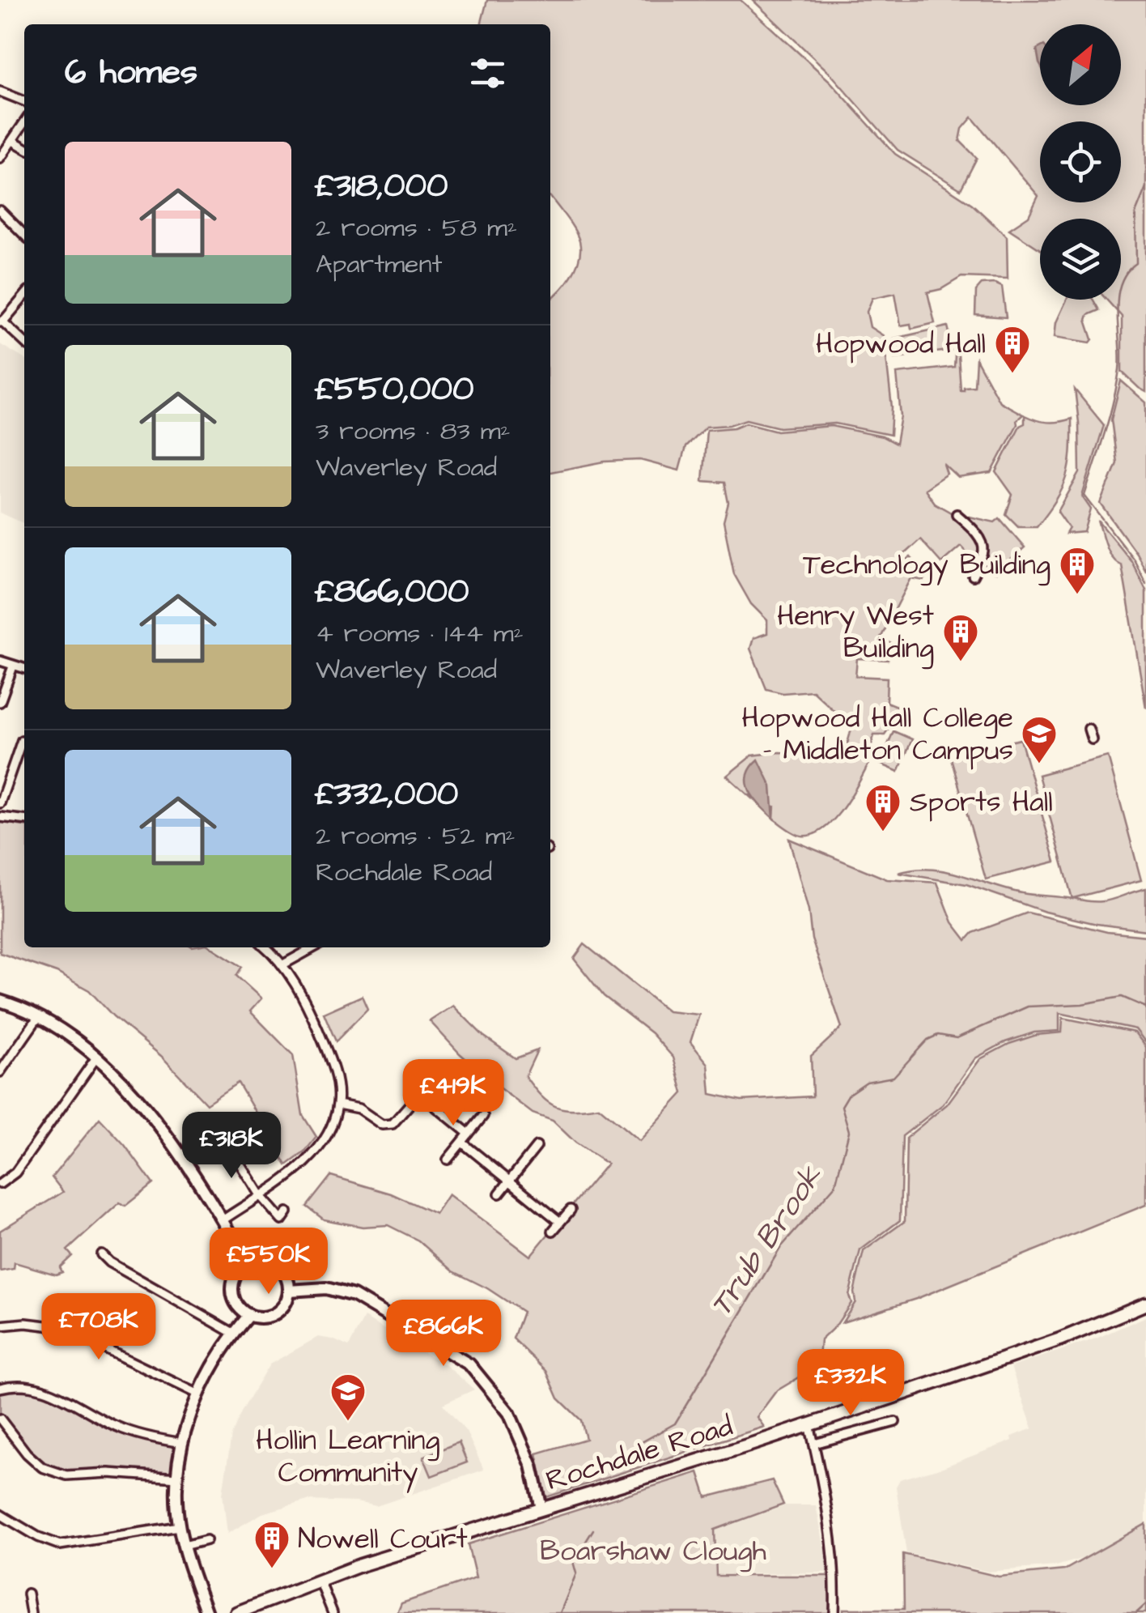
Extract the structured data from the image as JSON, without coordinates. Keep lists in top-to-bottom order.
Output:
{
  "streets": {
    "main road": ["Rochdale Road"]
  },
  "water": ["Trub Brook"],
  "parks": ["Boarshaw Clough"],
  "places": {
    "building": [
      "Hopwood Hall",
      "Technology Building",
      "Henry West Building",
      "Sports Hall",
      "Nowell Court"
    ],
    "school or university": ["Hopwood Hall College - Middleton Campus", "Hollin Learning Community"]
  },
  "north": "top right",
  "page": {
    "heading": "6 homes",
    "list": [
      {
        "name": "£318,000",
        "note": "2 rooms · 58 m² · Apartment"
      },
      {
        "name": "£550,000",
        "note": "3 rooms · 83 m² · Waverley Road"
      },
      {
        "name": "£866,000",
        "note": "4 rooms · 144 m² · Waverley Road"
      },
      {
        "name": "£332,000",
        "note": "2 rooms · 52 m² · Rochdale Road"
      }
    ],
    "price": [
      "£419K",
      "£318K",
      "£550K",
      "£708K",
      "£866K",
      "£332K"
    ]
  }
}
